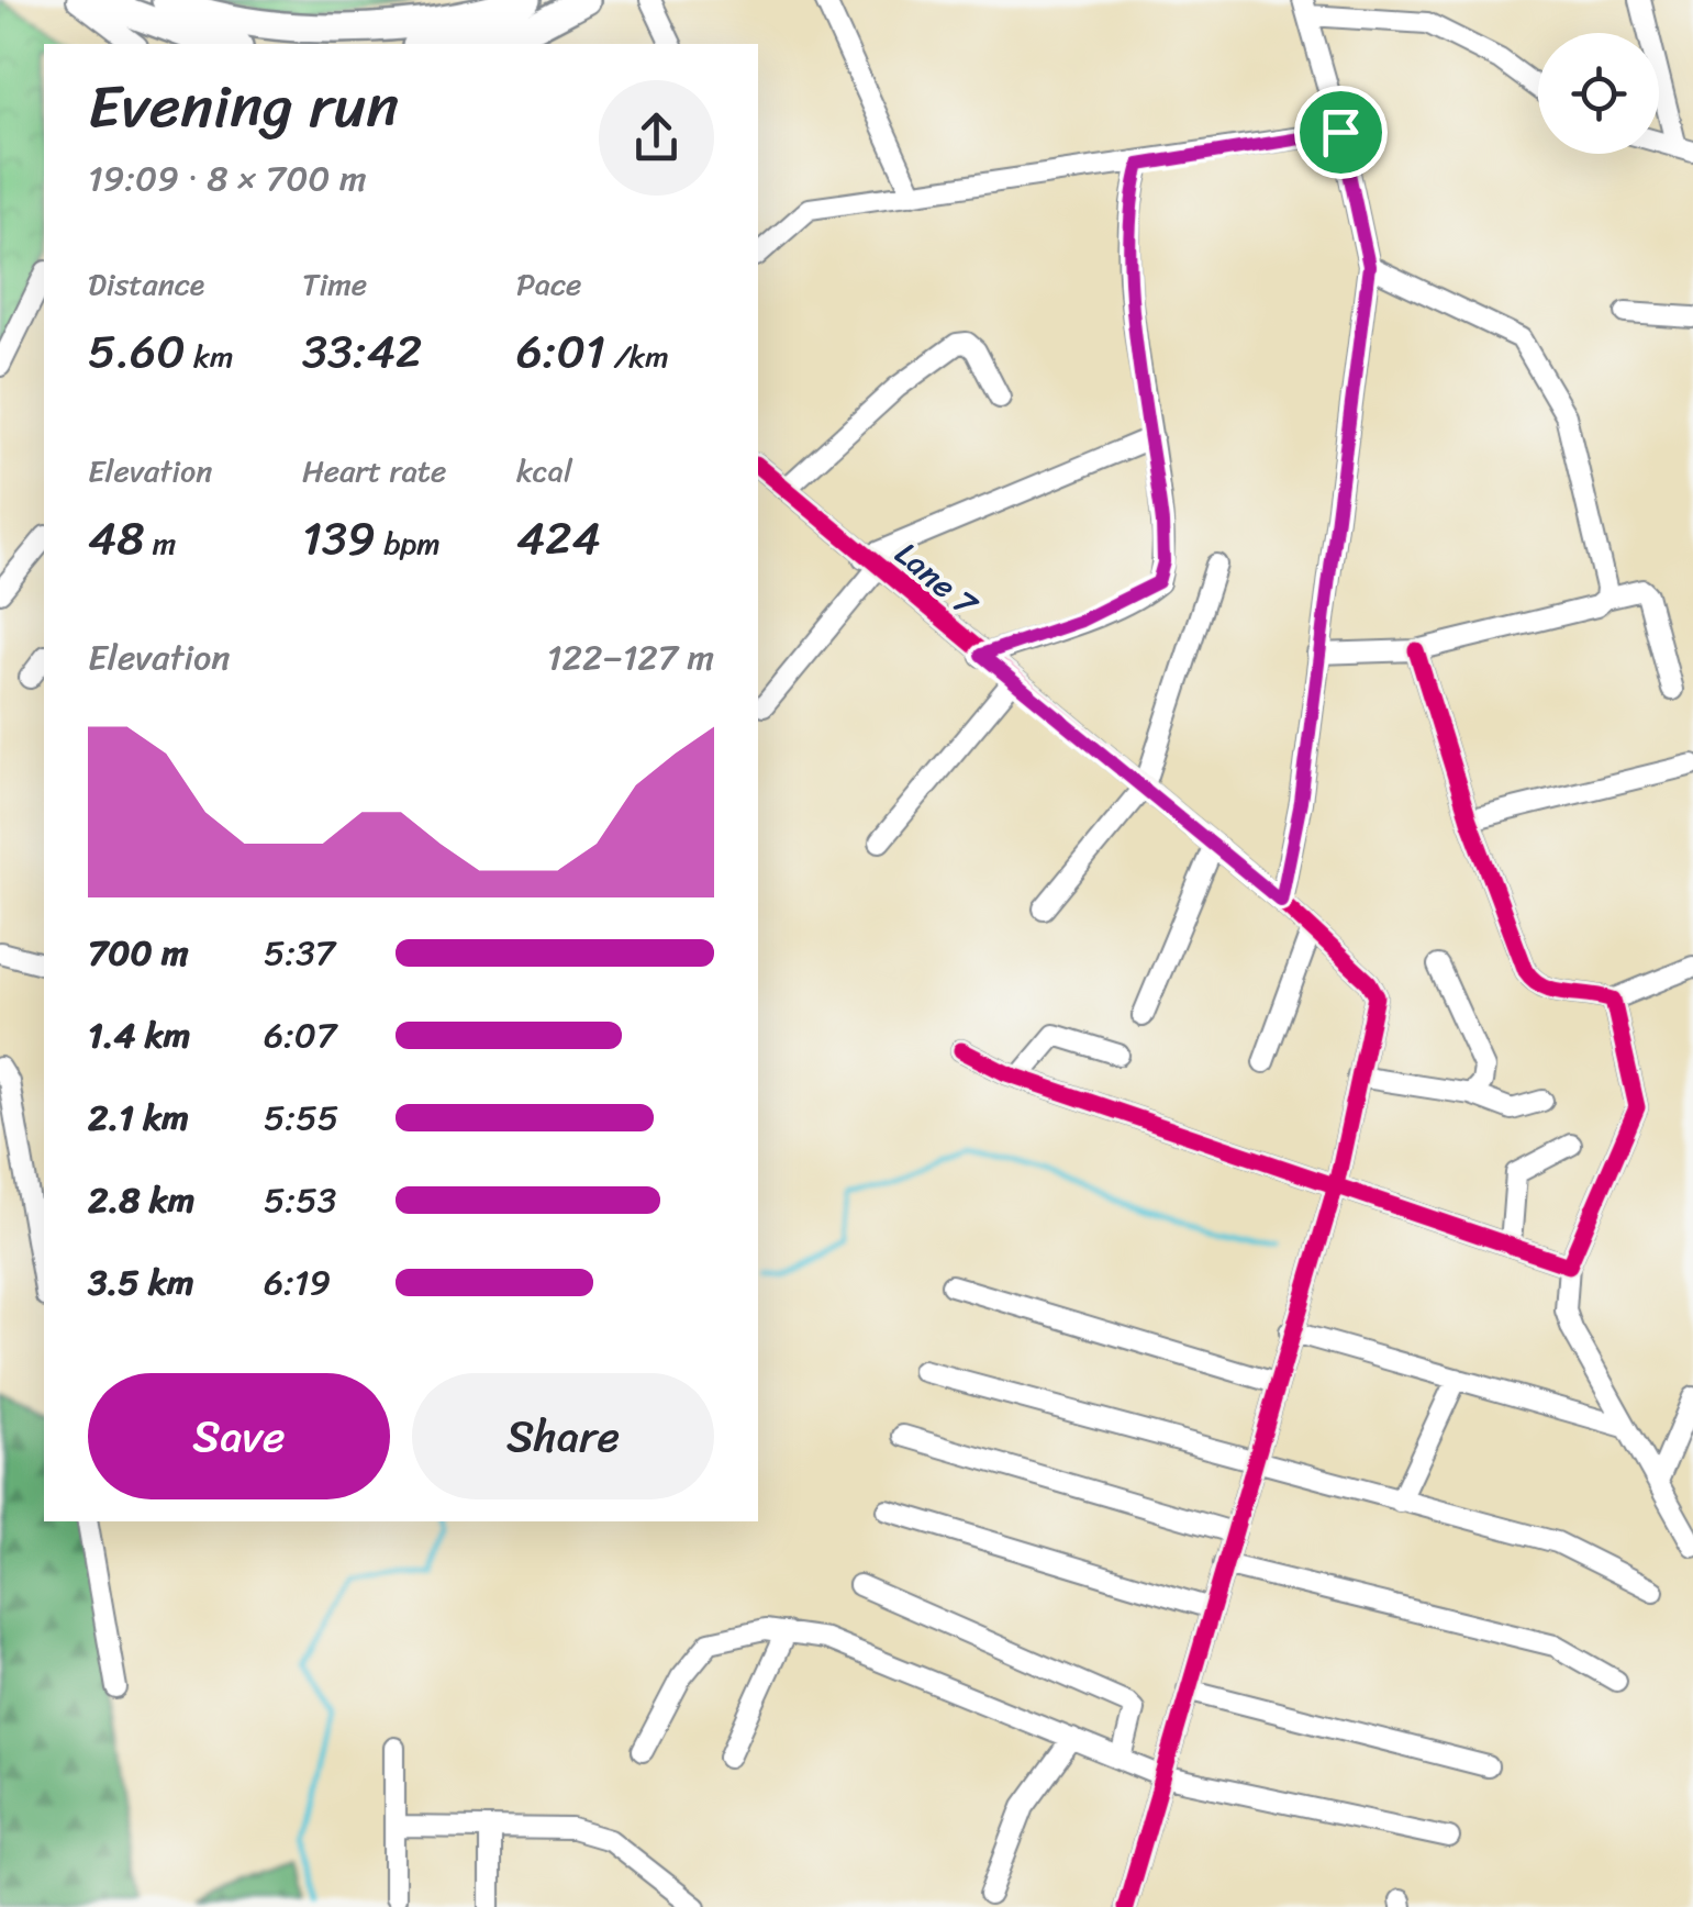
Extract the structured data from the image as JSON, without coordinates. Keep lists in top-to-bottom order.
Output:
{
  "streets": {
    "street": ["Lane 7"]
  },
  "page": {
    "heading": ["Evening run", "19:09 · 8 × 700 m"],
    "stats": [
      ["Distance", "5.60 km"],
      ["Time", "33:42"],
      ["Pace", "6:01 /km"],
      ["Elevation", "48 m"],
      ["Heart rate", "139 bpm"],
      ["kcal", "424"]
    ],
    "chart": ["Elevation", "122–127 m"],
    "list": [
      {
        "name": "700 m",
        "note": "5:37"
      },
      {
        "name": "1.4 km",
        "note": "6:07"
      },
      {
        "name": "2.1 km",
        "note": "5:55"
      },
      {
        "name": "2.8 km",
        "note": "5:53"
      },
      {
        "name": "3.5 km",
        "note": "6:19"
      }
    ],
    "buttons": ["Save", "Share"]
  }
}
